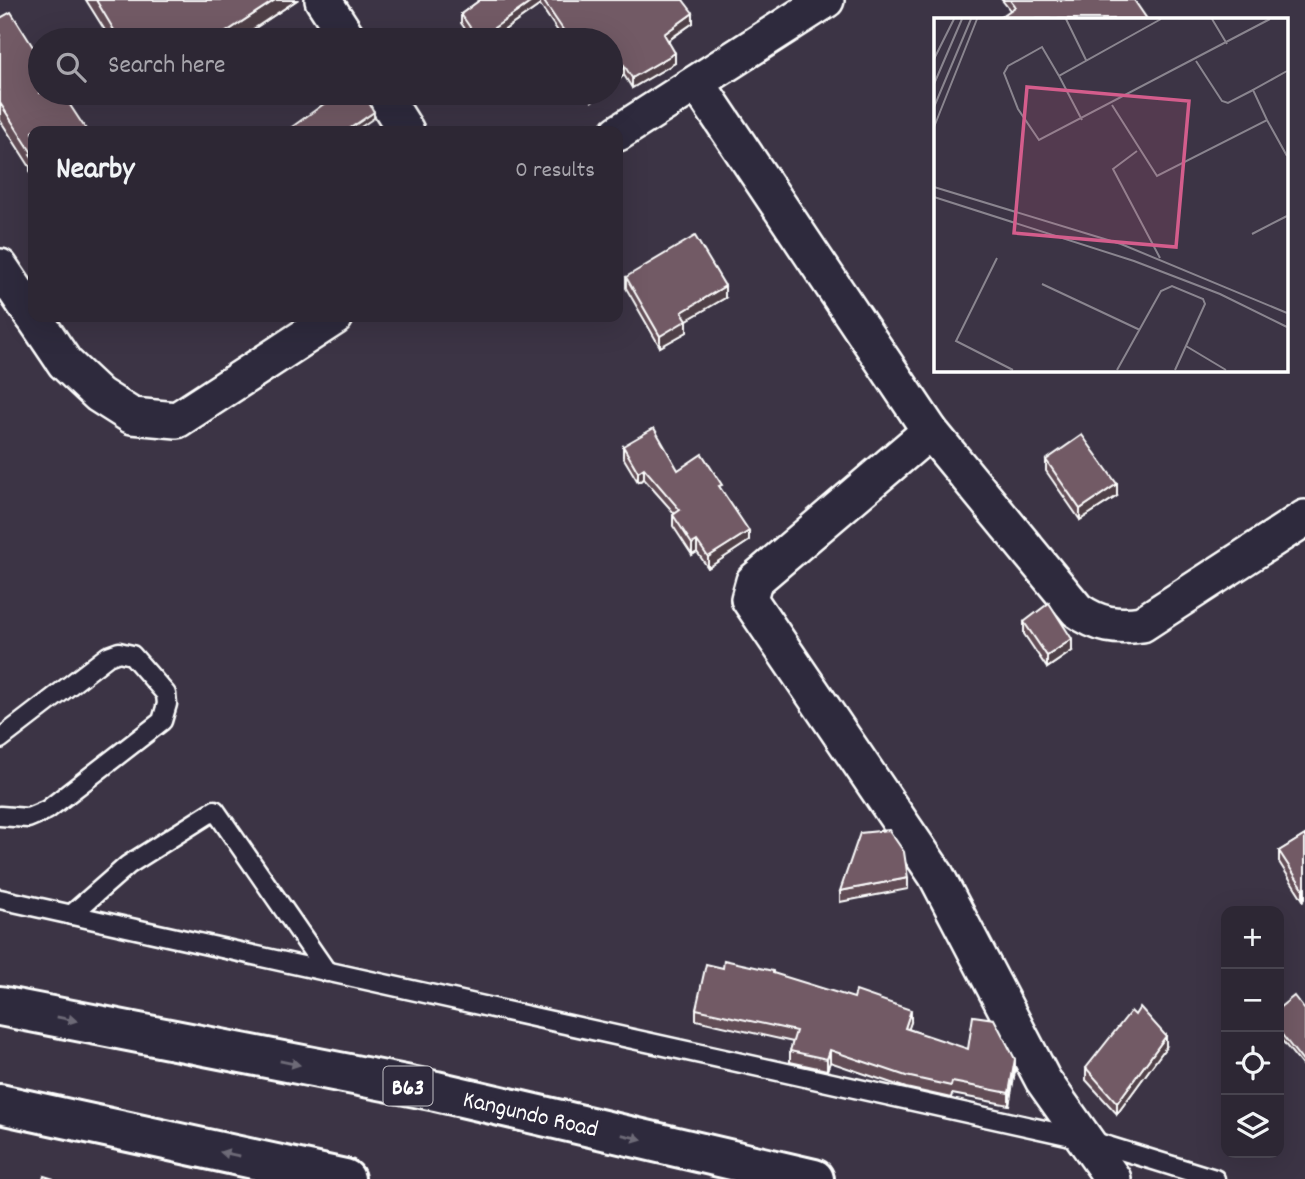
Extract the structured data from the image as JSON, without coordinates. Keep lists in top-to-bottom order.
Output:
{
  "streets": {
    "highway": ["B63", "Kangundo Road"]
  },
  "page": {
    "search": "Search here",
    "heading": ["Nearby", "0 results"],
    "map_buttons": ["+", "−"]
  }
}
